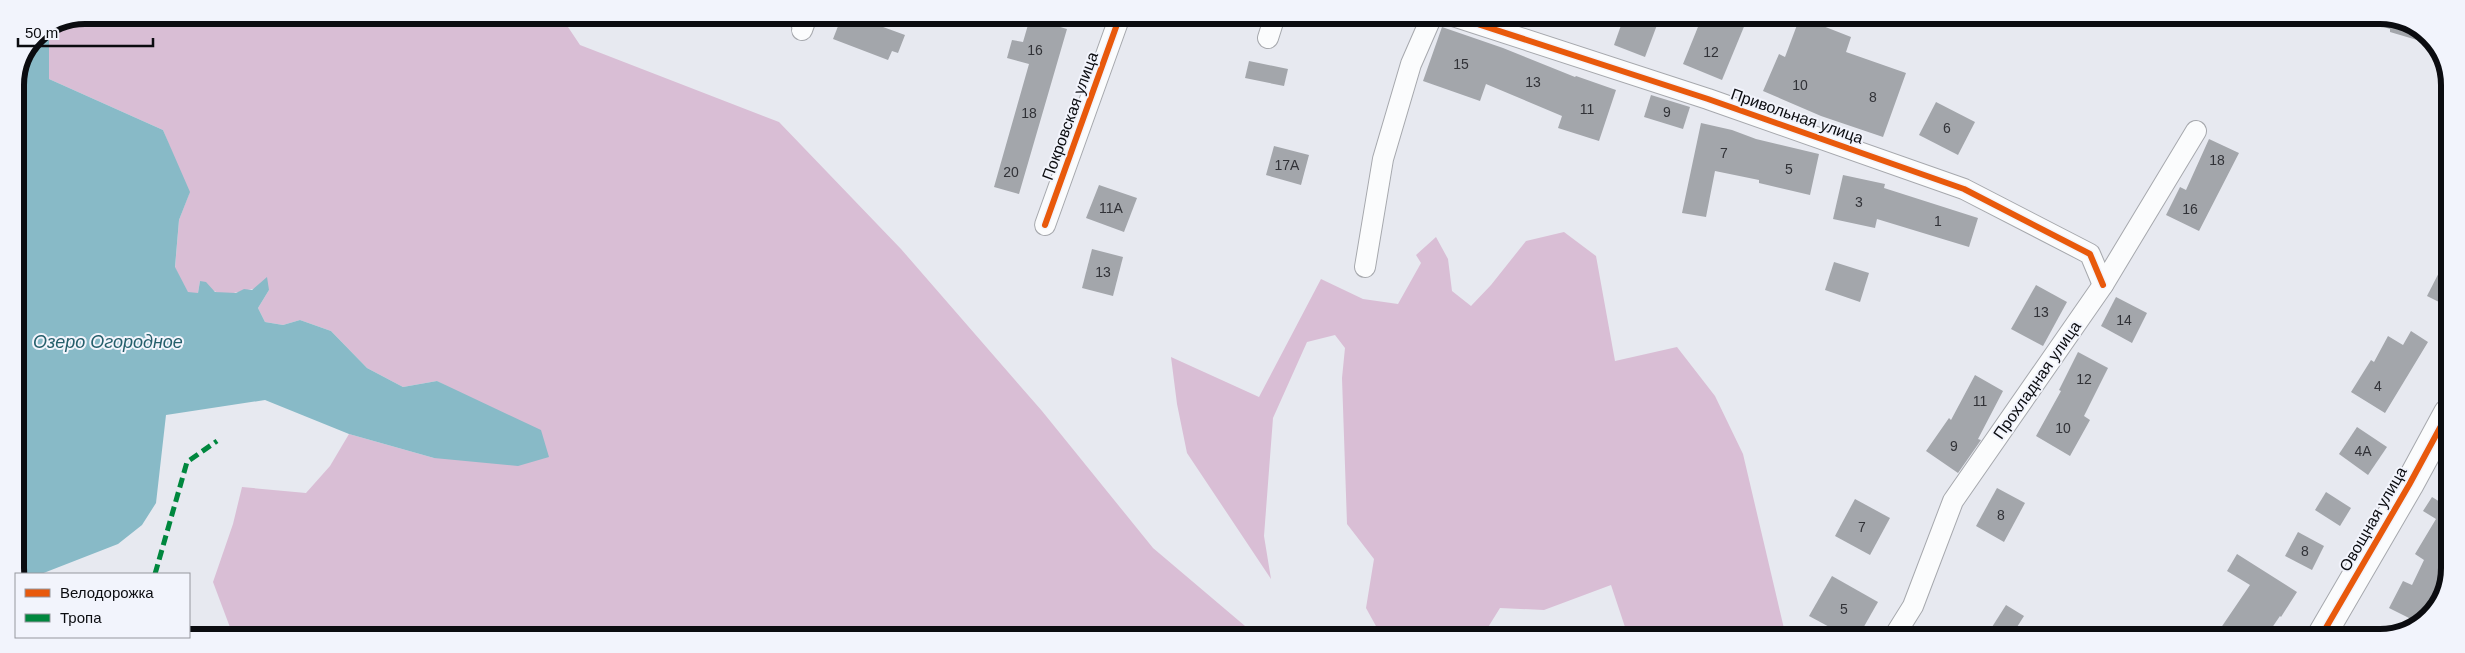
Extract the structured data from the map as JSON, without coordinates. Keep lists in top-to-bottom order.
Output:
{
  "streets": {
    "street": [
      "Покровская улица",
      "Привольная улица",
      "Прохладная улица",
      "Овощная улица"
    ]
  },
  "crossings": [
    ["Привольная улица", "Прохладная улица"]
  ],
  "water": ["Озеро Огородное"],
  "house_numbers": [
    "16",
    "12",
    "15",
    "13",
    "10",
    "8",
    "11",
    "9",
    "18",
    "6",
    "7",
    "18",
    "17А",
    "5",
    "20",
    "3",
    "11А",
    "16",
    "1",
    "13",
    "13",
    "14",
    "12",
    "4",
    "11",
    "10",
    "9",
    "4А",
    "8",
    "7",
    "8",
    "5"
  ],
  "legend": ["Велодорожка", "Тропа"],
  "scale_bar": "50 m"
}
